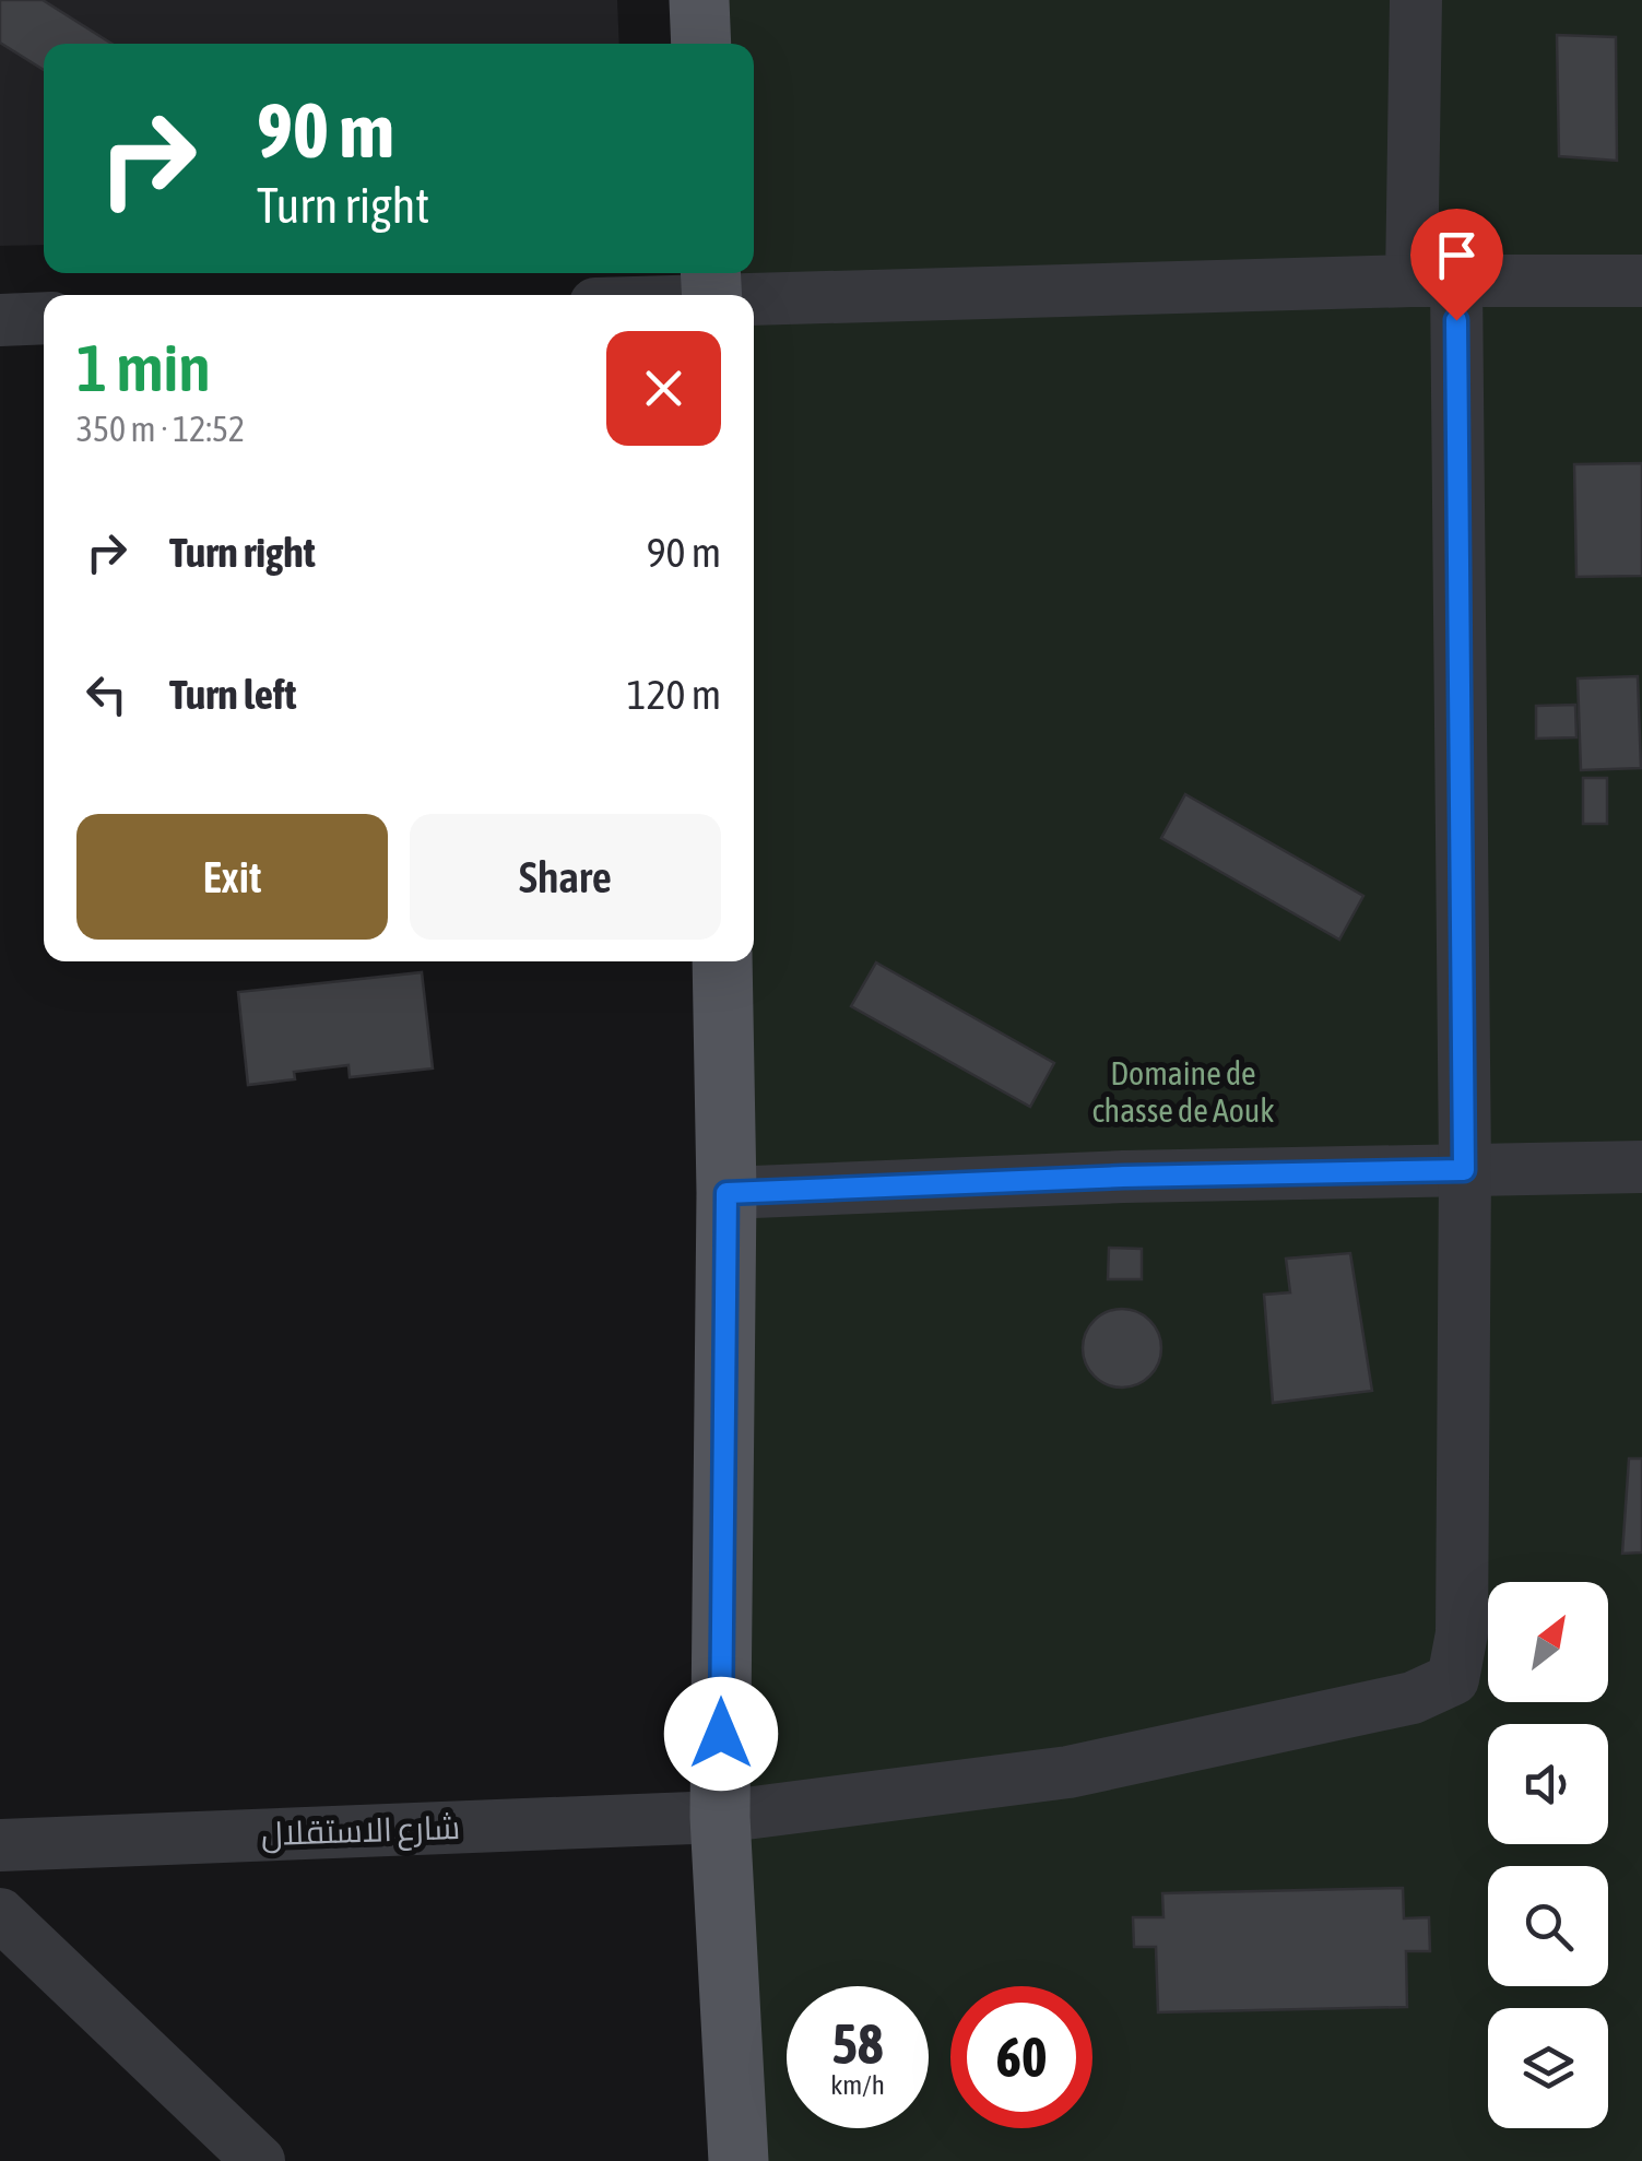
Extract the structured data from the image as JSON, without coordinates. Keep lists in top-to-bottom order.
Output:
{
  "streets": {
    "street": ["شارع الاستقلال"]
  },
  "parks": ["Domaine de chasse de Aouk"],
  "north": "top right",
  "page": {
    "turn": ["90 m", "Turn right"],
    "heading": ["1 min", "350 m · 12:52"],
    "list": [
      {
        "name": "Turn right",
        "value": "90 m"
      },
      {
        "name": "Turn left",
        "value": "120 m"
      }
    ],
    "buttons": ["Exit", "Share"],
    "speed": "58 km/h",
    "limit": "60"
  }
}
